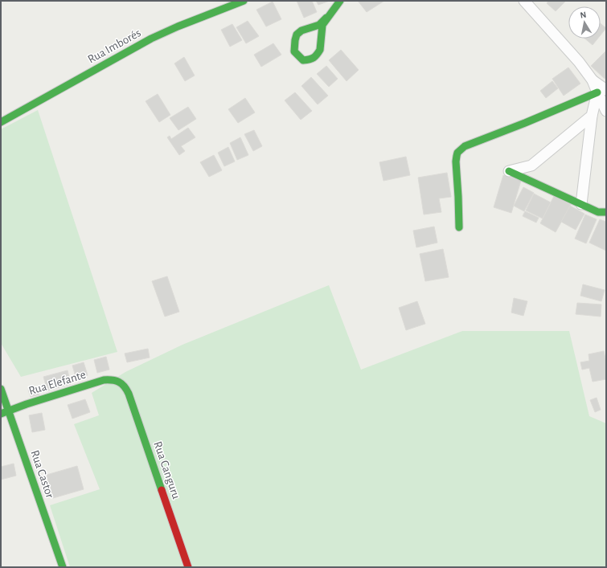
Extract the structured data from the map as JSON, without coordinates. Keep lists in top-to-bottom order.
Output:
{
  "streets": {
    "street": [
      "Rua Imborés",
      "Rua Elefante",
      "Rua Canguru",
      "Rua Castor"
    ]
  },
  "crossings": [
    ["Rua Elefante", "Rua Canguru"],
    ["Rua Elefante", "Rua Castor"]
  ],
  "north": "top"
}
